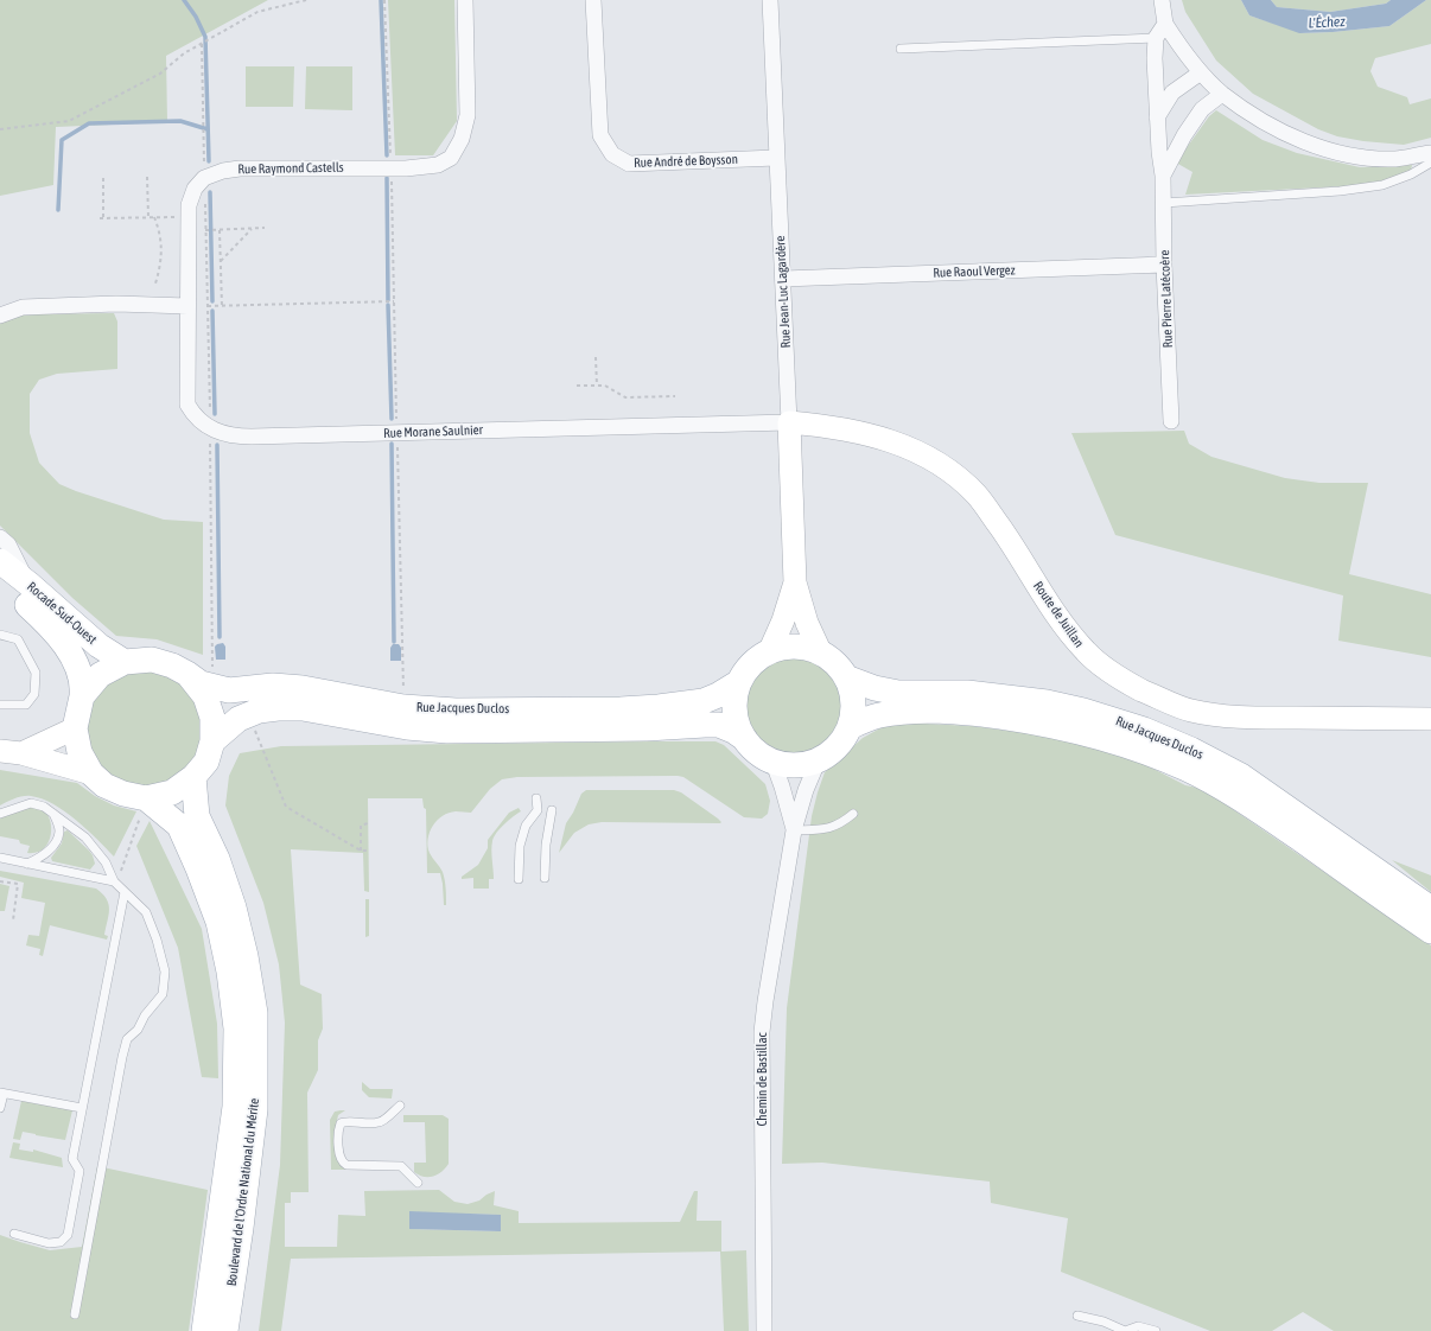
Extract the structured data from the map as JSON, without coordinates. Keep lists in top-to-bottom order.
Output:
{
  "streets": {
    "main road": ["Rocade Sud-Ouest", "Rue Jacques Duclos", "Boulevard de l'Ordre National du Mérite"],
    "street": [
      "Rue André de Boysson",
      "Rue Raymond Castells",
      "Rue Raoul Vergez",
      "Rue Jean-Luc Lagardère",
      "Rue Pierre Latécoère",
      "Rue Morane Saulnier",
      "Route de Juillan",
      "Chemin de Bastillac"
    ]
  },
  "crossings": [
    ["Rue André de Boysson", "Rue Jean-Luc Lagardère"],
    ["Rue Raymond Castells", "Rue Morane Saulnier"],
    ["Rue Raoul Vergez", "Rue Jean-Luc Lagardère"],
    ["Rue Raoul Vergez", "Rue Pierre Latécoère"],
    ["Rue Jean-Luc Lagardère", "Rue Morane Saulnier"],
    ["Rue Jean-Luc Lagardère", "Route de Juillan"],
    ["Rue Jean-Luc Lagardère", "Rue Jacques Duclos"],
    ["Rue Jean-Luc Lagardère", "Chemin de Bastillac"],
    ["Rue Morane Saulnier", "Route de Juillan"],
    ["Rocade Sud-Ouest", "Rue Jacques Duclos"],
    ["Rocade Sud-Ouest", "Boulevard de l'Ordre National du Mérite"],
    ["Rue Jacques Duclos", "Chemin de Bastillac"],
    ["Rue Jacques Duclos", "Boulevard de l'Ordre National du Mérite"]
  ],
  "water": ["L'Échez"]
}
